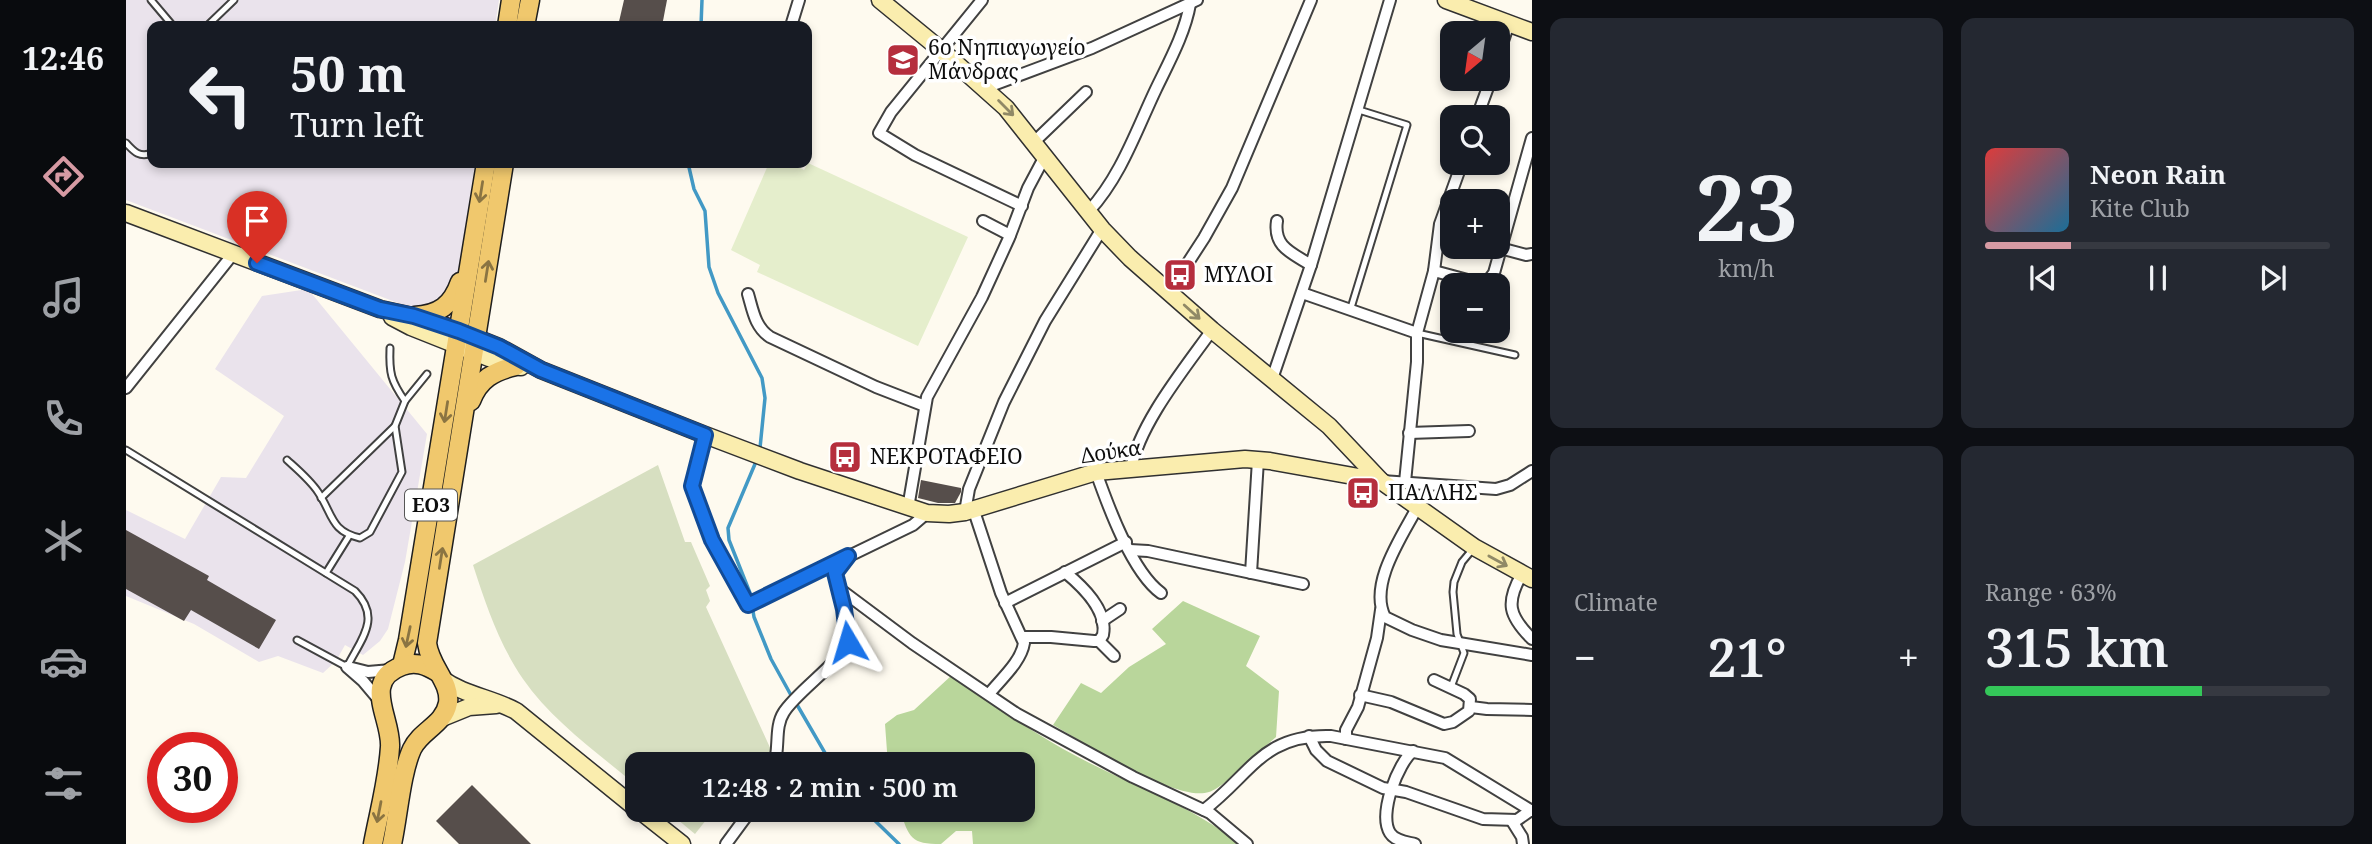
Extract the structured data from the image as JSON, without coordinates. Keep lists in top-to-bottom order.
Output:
{
  "streets": {
    "main road": ["Δούκα", "ΕΟ3"]
  },
  "crossings": [
    ["Δούκα", "ΕΟ3"]
  ],
  "places": {
    "school or university": ["6ο Νηπιαγωγείο Μάνδρας"],
    "bus stop": ["ΜΥΛΟΙ", "ΝΕΚΡΟΤΑΦΕΙΟ", "ΠΑΛΛΗΣ"]
  },
  "north": "bottom left",
  "page": {
    "tabs": "12:46",
    "tile": [
      ["23", "km/h"],
      "Climate",
      ["Range · 63%", "315 km"]
    ],
    "map_buttons": ["+", "−"],
    "turn": ["50 m", "Turn left"],
    "song": ["Neon Rain", "Kite Club"],
    "heat": ["−", "21°", "+"],
    "limit": "30",
    "trip": "12:48 · 2 min · 500 m"
  }
}
